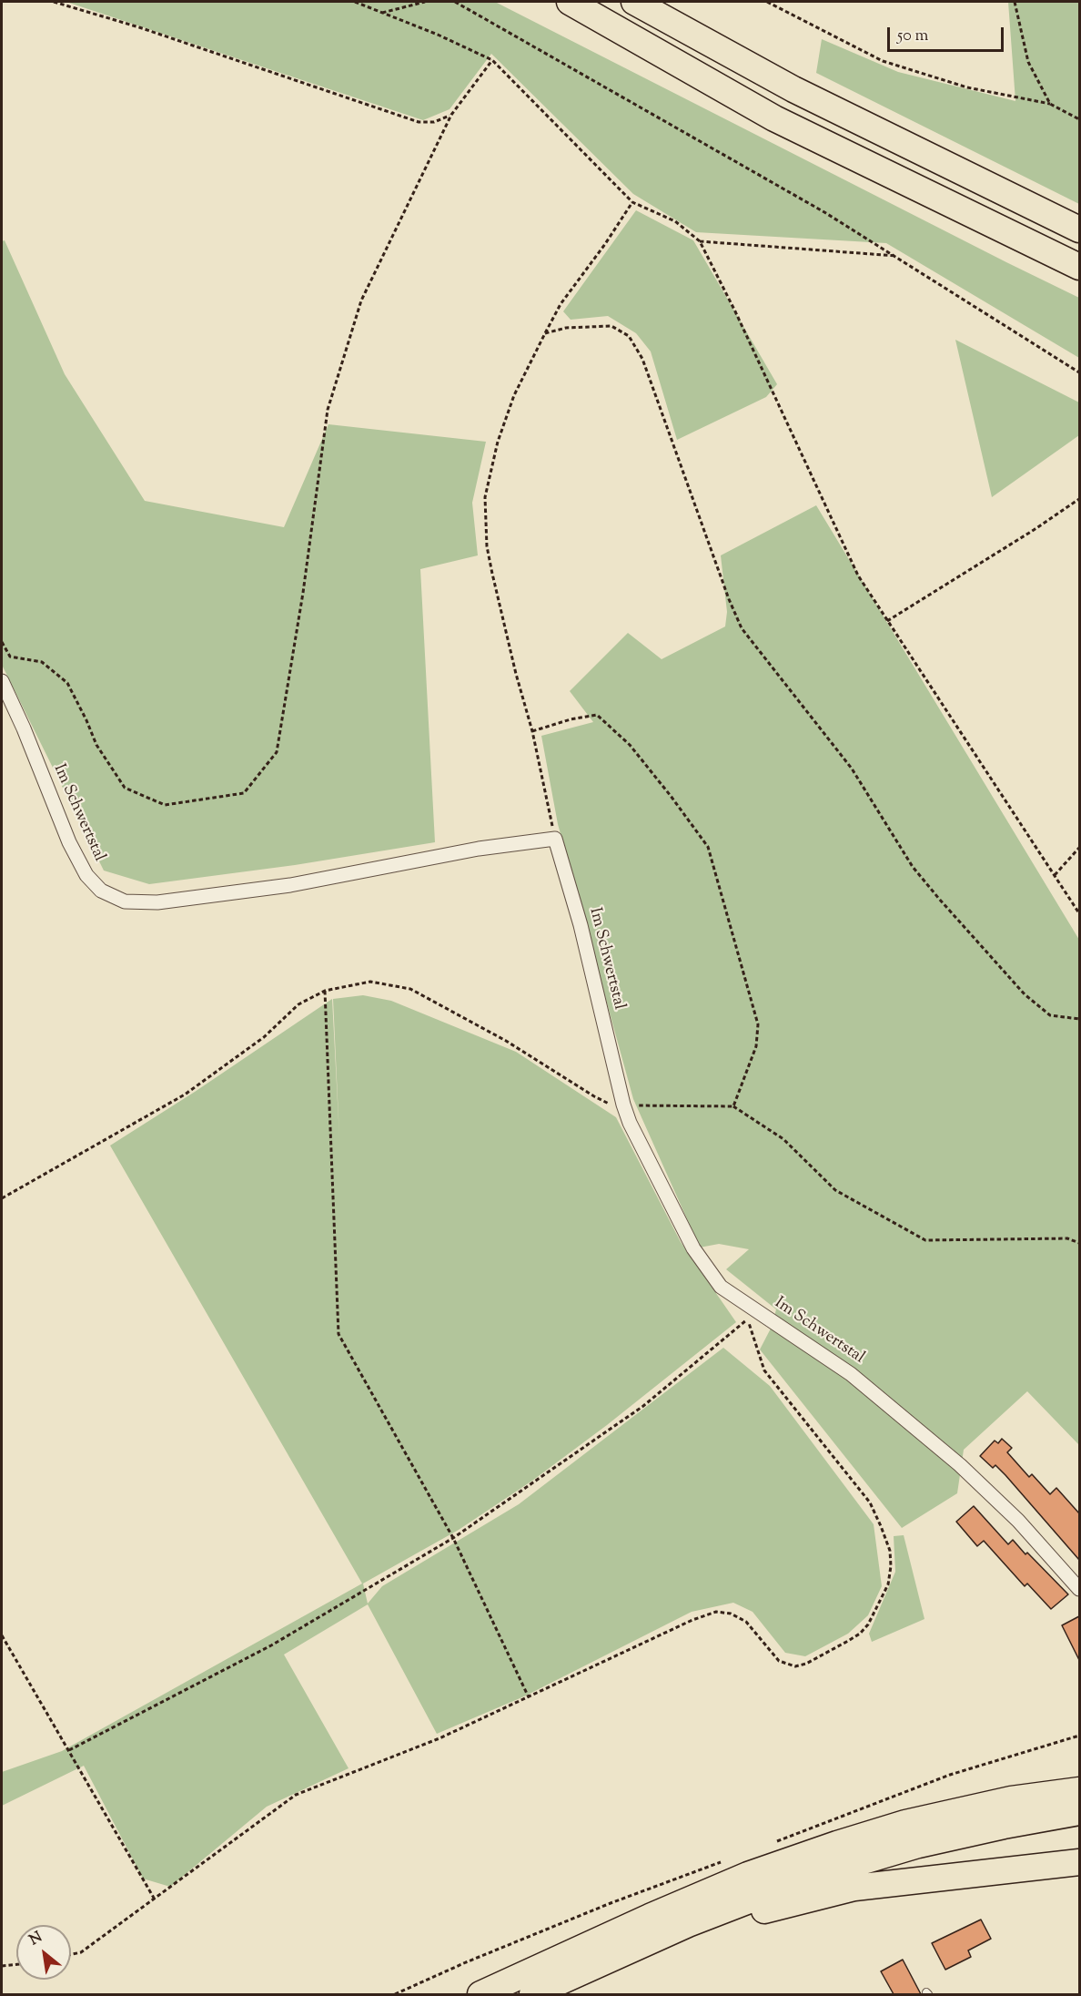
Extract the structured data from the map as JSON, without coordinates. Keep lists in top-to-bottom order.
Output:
{
  "streets": {
    "street": ["Im Schwertstal"]
  },
  "scale_bar": "50 m",
  "north": "top left"
}
